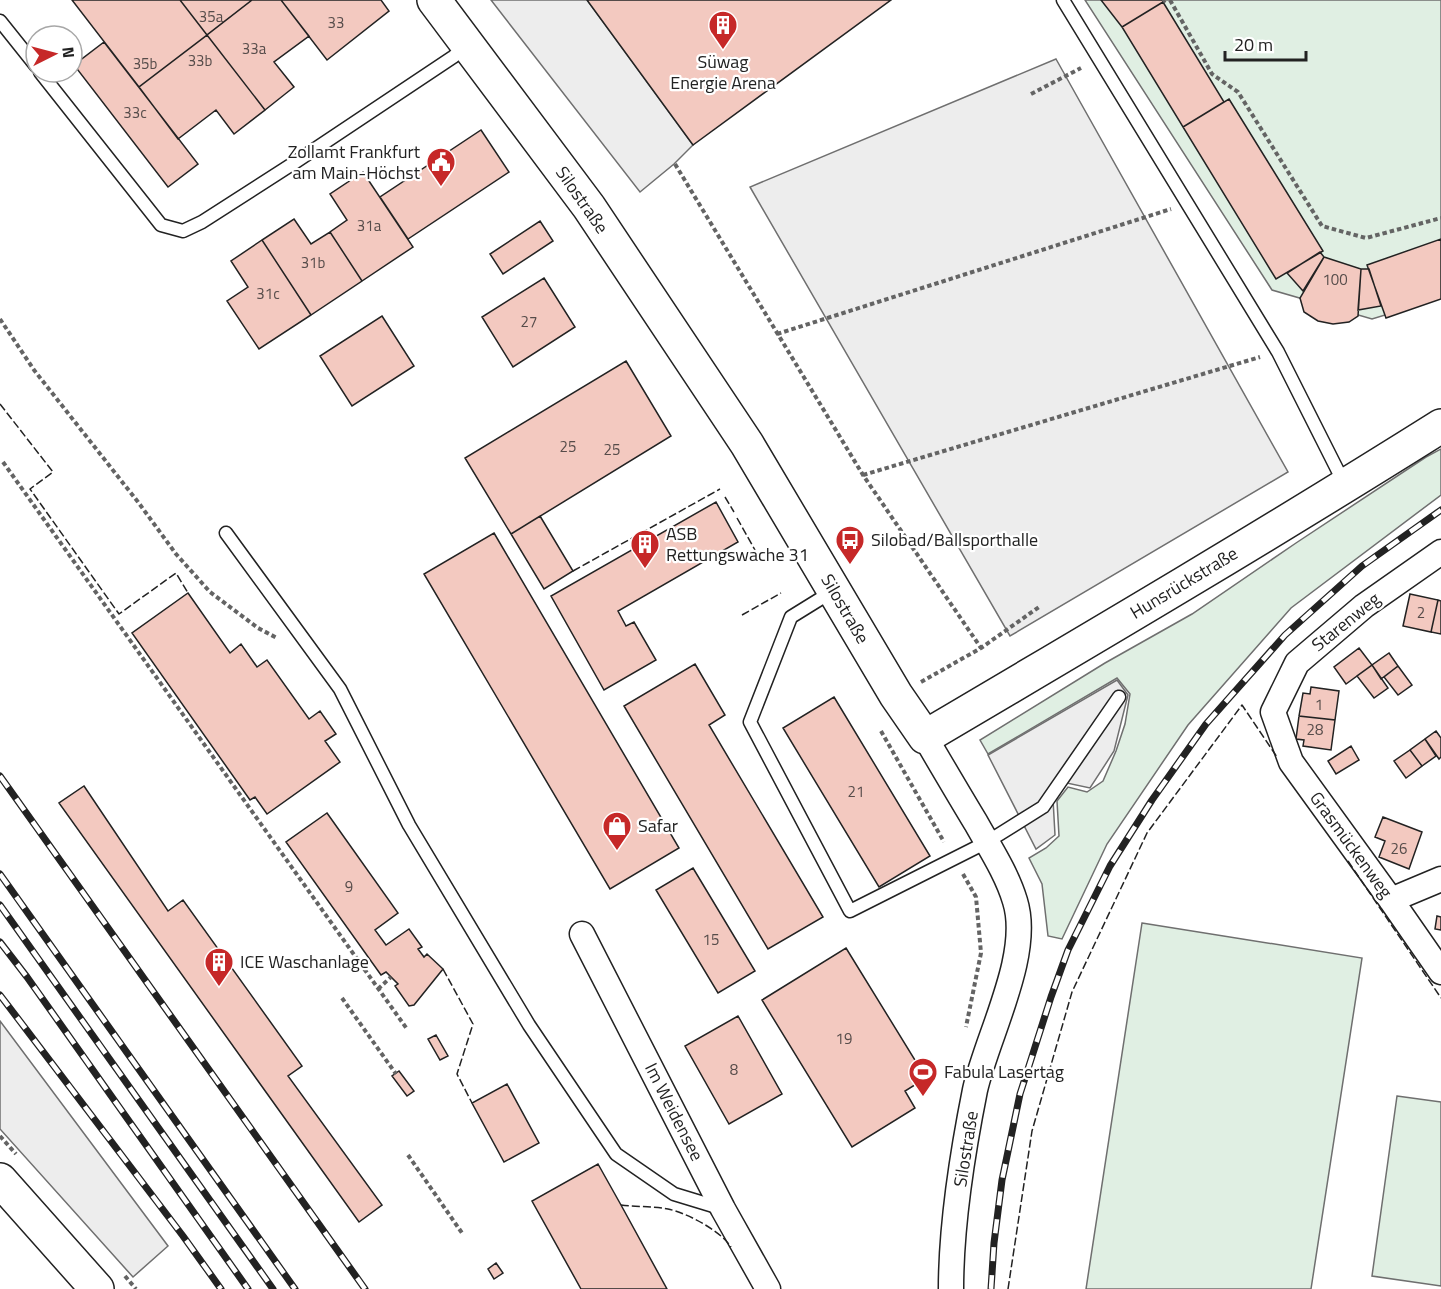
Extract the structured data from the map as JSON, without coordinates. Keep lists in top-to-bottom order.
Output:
{
  "streets": {
    "main road": ["Silostraße", "Hunsrückstraße"],
    "street": ["Starenweg", "Grasmückenweg", "Im Weidensee"]
  },
  "crossings": [
    ["Silostraße", "Hunsrückstraße"],
    ["Starenweg", "Grasmückenweg"]
  ],
  "places": {
    "building": ["Süwag Energie Arena", "ASB Rettungswache 31", "ICE Waschanlage"],
    "public building": ["Zollamt Frankfurt am Main-Höchst"],
    "bus stop": ["Silobad/Ballsporthalle"],
    "shop": ["Safar"],
    "sports": ["Fabula Lasertag"]
  },
  "house_numbers": [
    "35a",
    "33",
    "33a",
    "33b",
    "35b",
    "33c",
    "31a",
    "31b",
    "100",
    "31c",
    "27",
    "25",
    "25",
    "2",
    "1",
    "28",
    "21",
    "26",
    "9",
    "15",
    "19",
    "8"
  ],
  "scale_bar": "20 m",
  "north": "right"
}
